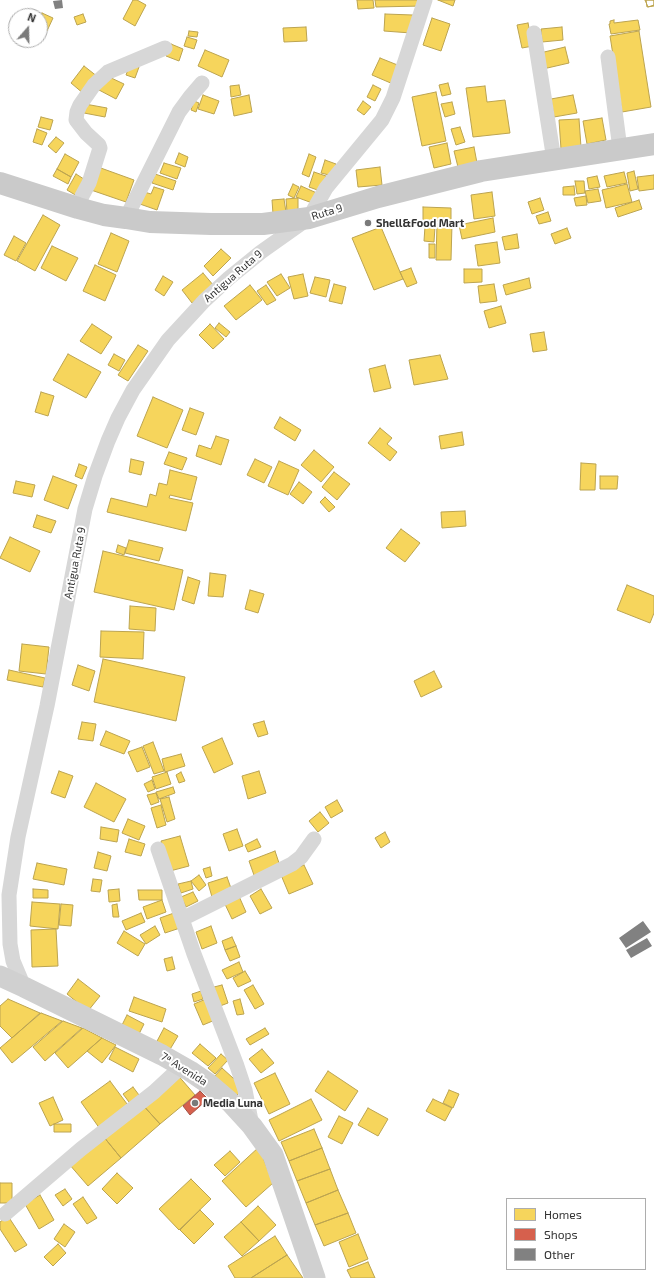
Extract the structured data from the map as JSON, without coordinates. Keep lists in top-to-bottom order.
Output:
{
  "streets": {
    "main road": ["Ruta 9", "7ª Avenida"],
    "street": ["Antigua Ruta 9"]
  },
  "crossings": [
    ["Ruta 9", "Antigua Ruta 9"],
    ["Antigua Ruta 9", "7ª Avenida"]
  ],
  "places": ["Shell&Food Mart", "Media Luna"],
  "legend": ["Homes", "Shops", "Other"],
  "north": "top"
}
